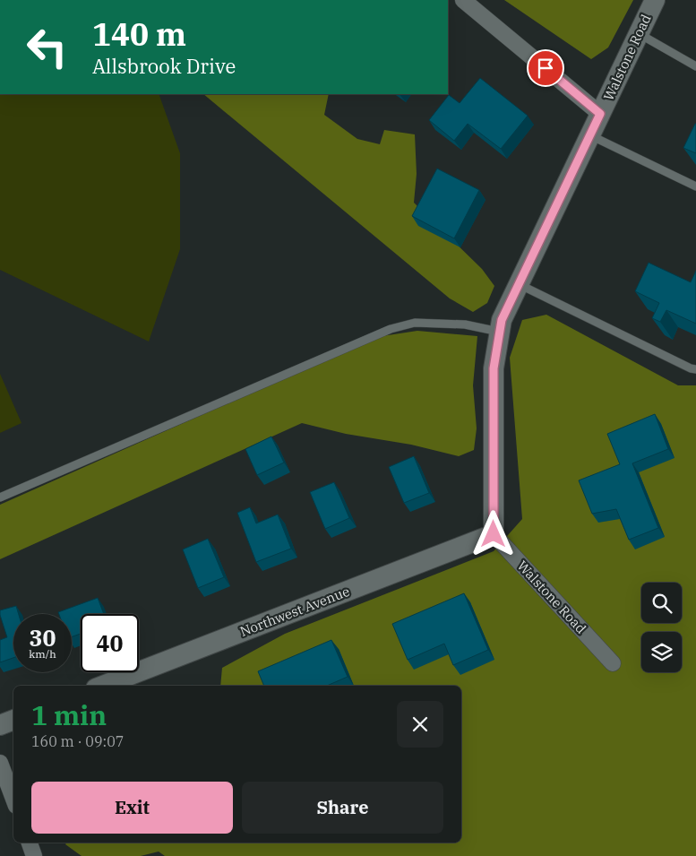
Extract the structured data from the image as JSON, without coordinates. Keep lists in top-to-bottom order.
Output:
{
  "streets": {
    "street": ["Walstone Road", "Northwest Avenue"]
  },
  "crossings": [
    ["Walstone Road", "Northwest Avenue"]
  ],
  "page": {
    "turn": ["140 m", "Allsbrook Drive"],
    "speed": "30 km/h",
    "limit": "40",
    "heading": ["1 min", "160 m · 09:07"],
    "buttons": ["Exit", "Share"]
  }
}
